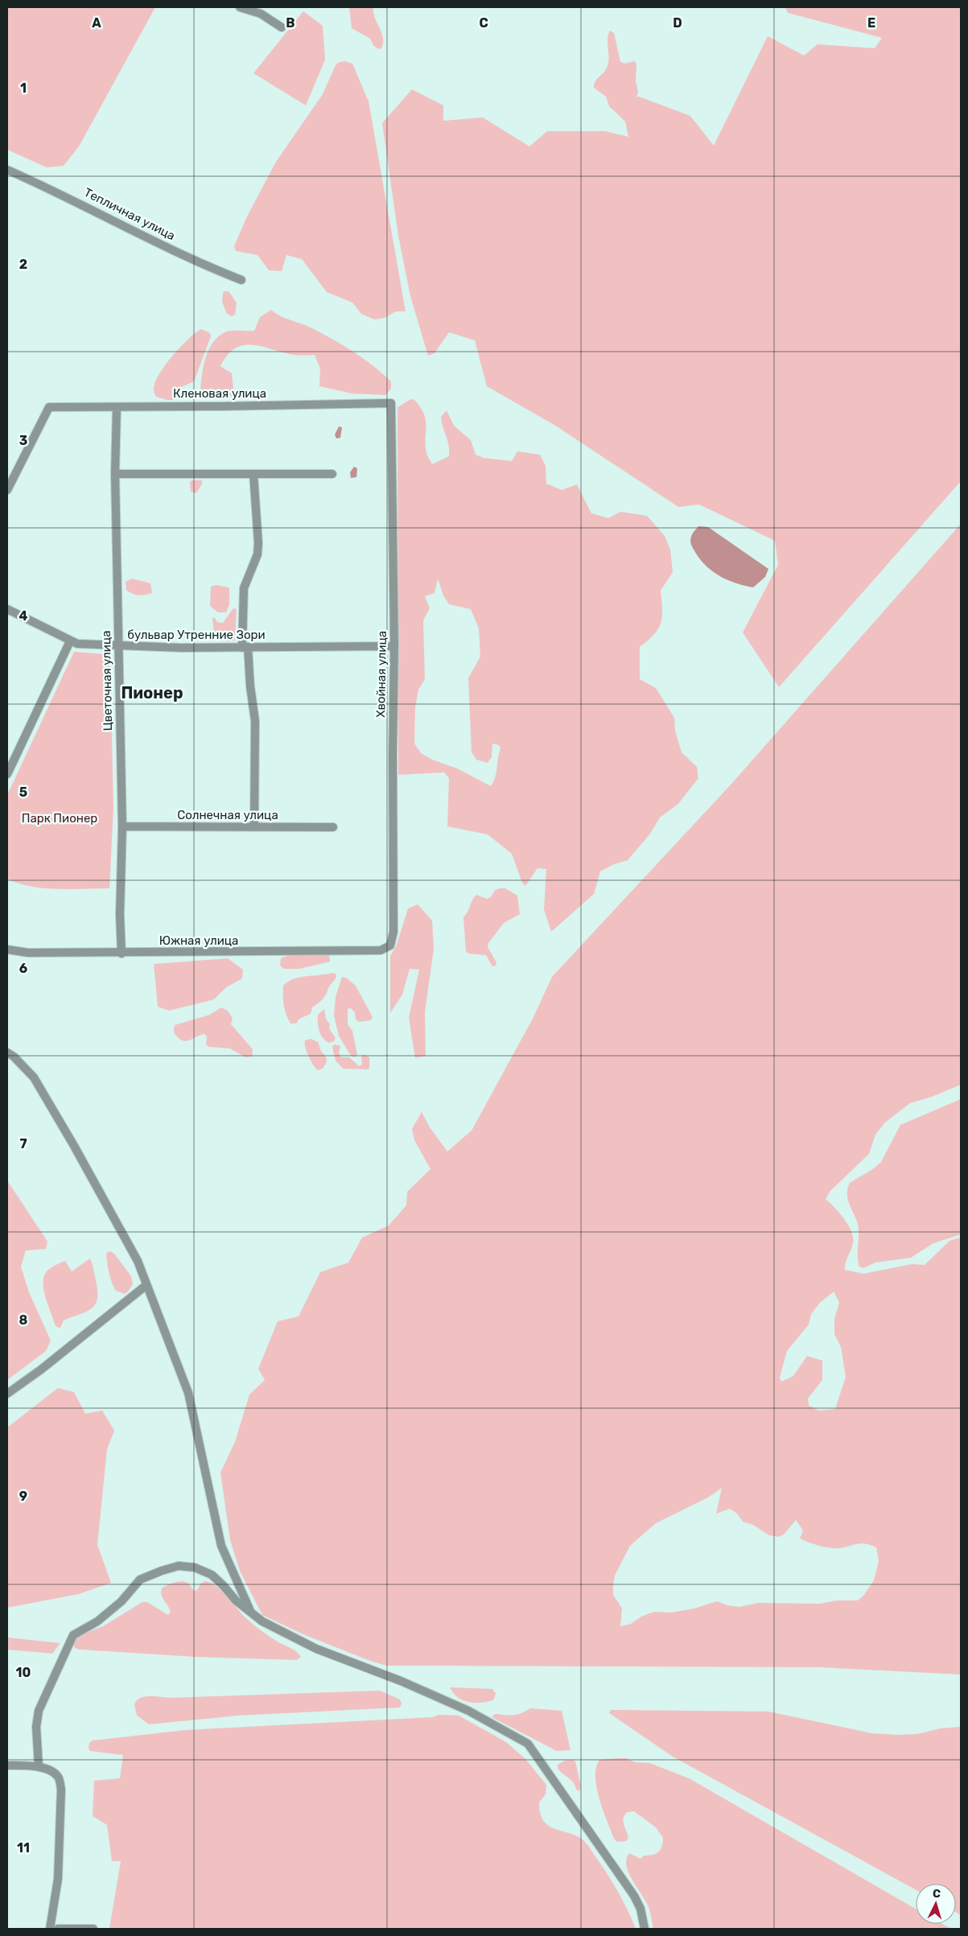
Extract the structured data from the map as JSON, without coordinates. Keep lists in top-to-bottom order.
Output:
{
  "streets": {
    "street": [
      "Тепличная улица",
      "Кленовая улица",
      "бульвар Утренние Зори",
      "Хвойная улица",
      "Цветочная улица",
      "Солнечная улица",
      "Южная улица"
    ]
  },
  "crossings": [
    ["Кленовая улица", "Хвойная улица"],
    ["Кленовая улица", "Цветочная улица"],
    ["бульвар Утренние Зори", "Хвойная улица"],
    ["бульвар Утренние Зори", "Цветочная улица"],
    ["Хвойная улица", "Южная улица"],
    ["Цветочная улица", "Солнечная улица"],
    ["Цветочная улица", "Южная улица"]
  ],
  "districts": ["Пионер"],
  "parks": ["Парк Пионер"],
  "north": "top",
  "grid": {
    "columns": [
      "A",
      "B",
      "C",
      "D",
      "E"
    ],
    "rows": [
      "1",
      "2",
      "3",
      "4",
      "5",
      "6",
      "7",
      "8",
      "9",
      "10",
      "11"
    ]
  }
}
